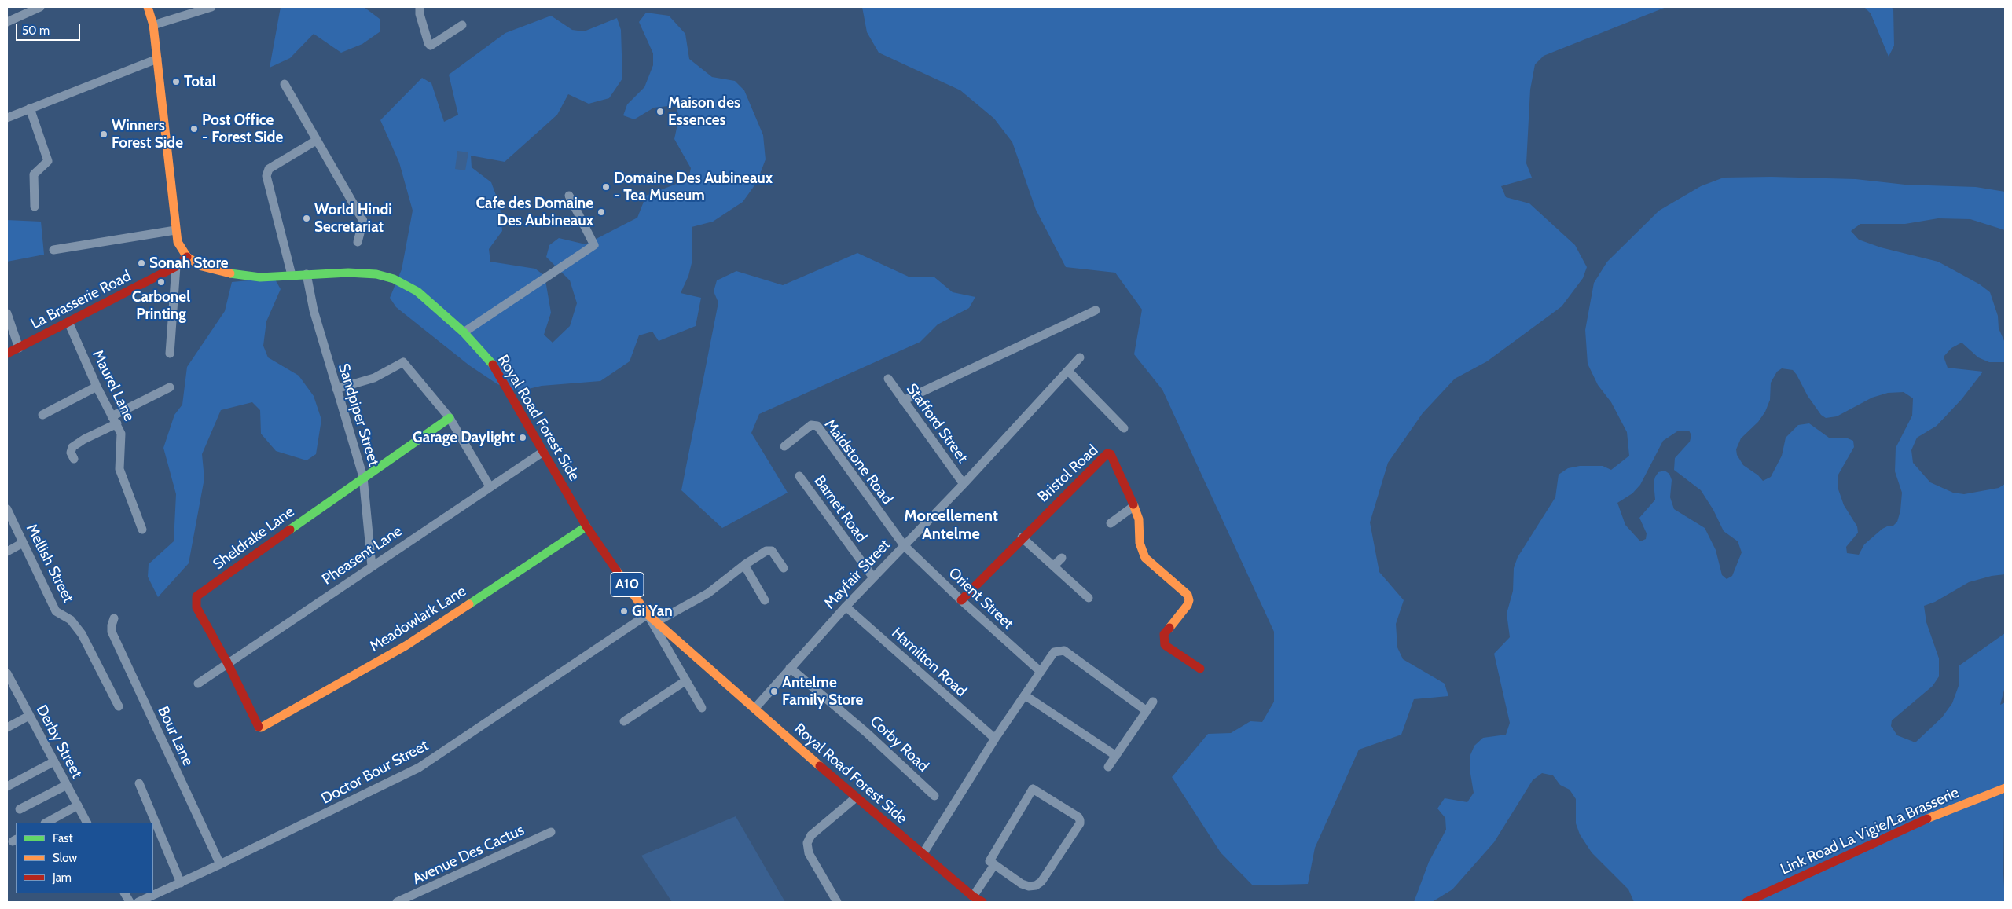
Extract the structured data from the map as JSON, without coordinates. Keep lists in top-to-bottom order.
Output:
{
  "streets": {
    "main road": [
      "La Brasserie Road",
      "Royal Road Forest Side",
      "Bristol Road",
      "Sheldrake Lane",
      "A10",
      "Meadowlark Lane",
      "Link Road La Vigie/La Brasserie"
    ],
    "street": [
      "Maurel Lane",
      "Sandpiper Street",
      "Stafford Street",
      "Maidstone Road",
      "Barnet Road",
      "Pheasent Lane",
      "Mellish Street",
      "Mayfair Street",
      "Orient Street",
      "Hamilton Road",
      "Bour Lane",
      "Derby Street",
      "Corby Road",
      "Doctor Bour Street",
      "Avenue Des Cactus"
    ]
  },
  "crossings": [
    ["La Brasserie Road", "Maurel Lane"],
    ["La Brasserie Road", "Royal Road Forest Side"],
    ["Sandpiper Street", "Royal Road Forest Side"],
    ["Sandpiper Street", "Sheldrake Lane"],
    ["Sandpiper Street", "Pheasent Lane"],
    ["Royal Road Forest Side", "Pheasent Lane"],
    ["Royal Road Forest Side", "Mayfair Street"],
    ["Royal Road Forest Side", "Meadowlark Lane"],
    ["Royal Road Forest Side", "Doctor Bour Street"],
    ["Stafford Street", "Mayfair Street"],
    ["Maidstone Road", "Mayfair Street"],
    ["Maidstone Road", "Orient Street"],
    ["Bristol Road", "Orient Street"],
    ["Barnet Road", "Mayfair Street"],
    ["Sheldrake Lane", "Pheasent Lane"],
    ["Sheldrake Lane", "Meadowlark Lane"],
    ["Mayfair Street", "Orient Street"],
    ["Mayfair Street", "Hamilton Road"],
    ["Mayfair Street", "Corby Road"],
    ["Bour Lane", "Doctor Bour Street"]
  ],
  "districts": ["Morcellement Antelme"],
  "places": [
    "Total",
    "Maison des Essences",
    "Post Office - Forest Side",
    "Winners Forest Side",
    "Domaine Des Aubineaux - Tea Museum",
    "Cafe des Domaine Des Aubineaux",
    "World Hindi Secretariat",
    "Sonah Store",
    "Carbonel Printing",
    "Garage Daylight",
    "Gi Yan",
    "Antelme Family Store"
  ],
  "legend": ["Fast", "Slow", "Jam"],
  "scale_bar": "50 m"
}
